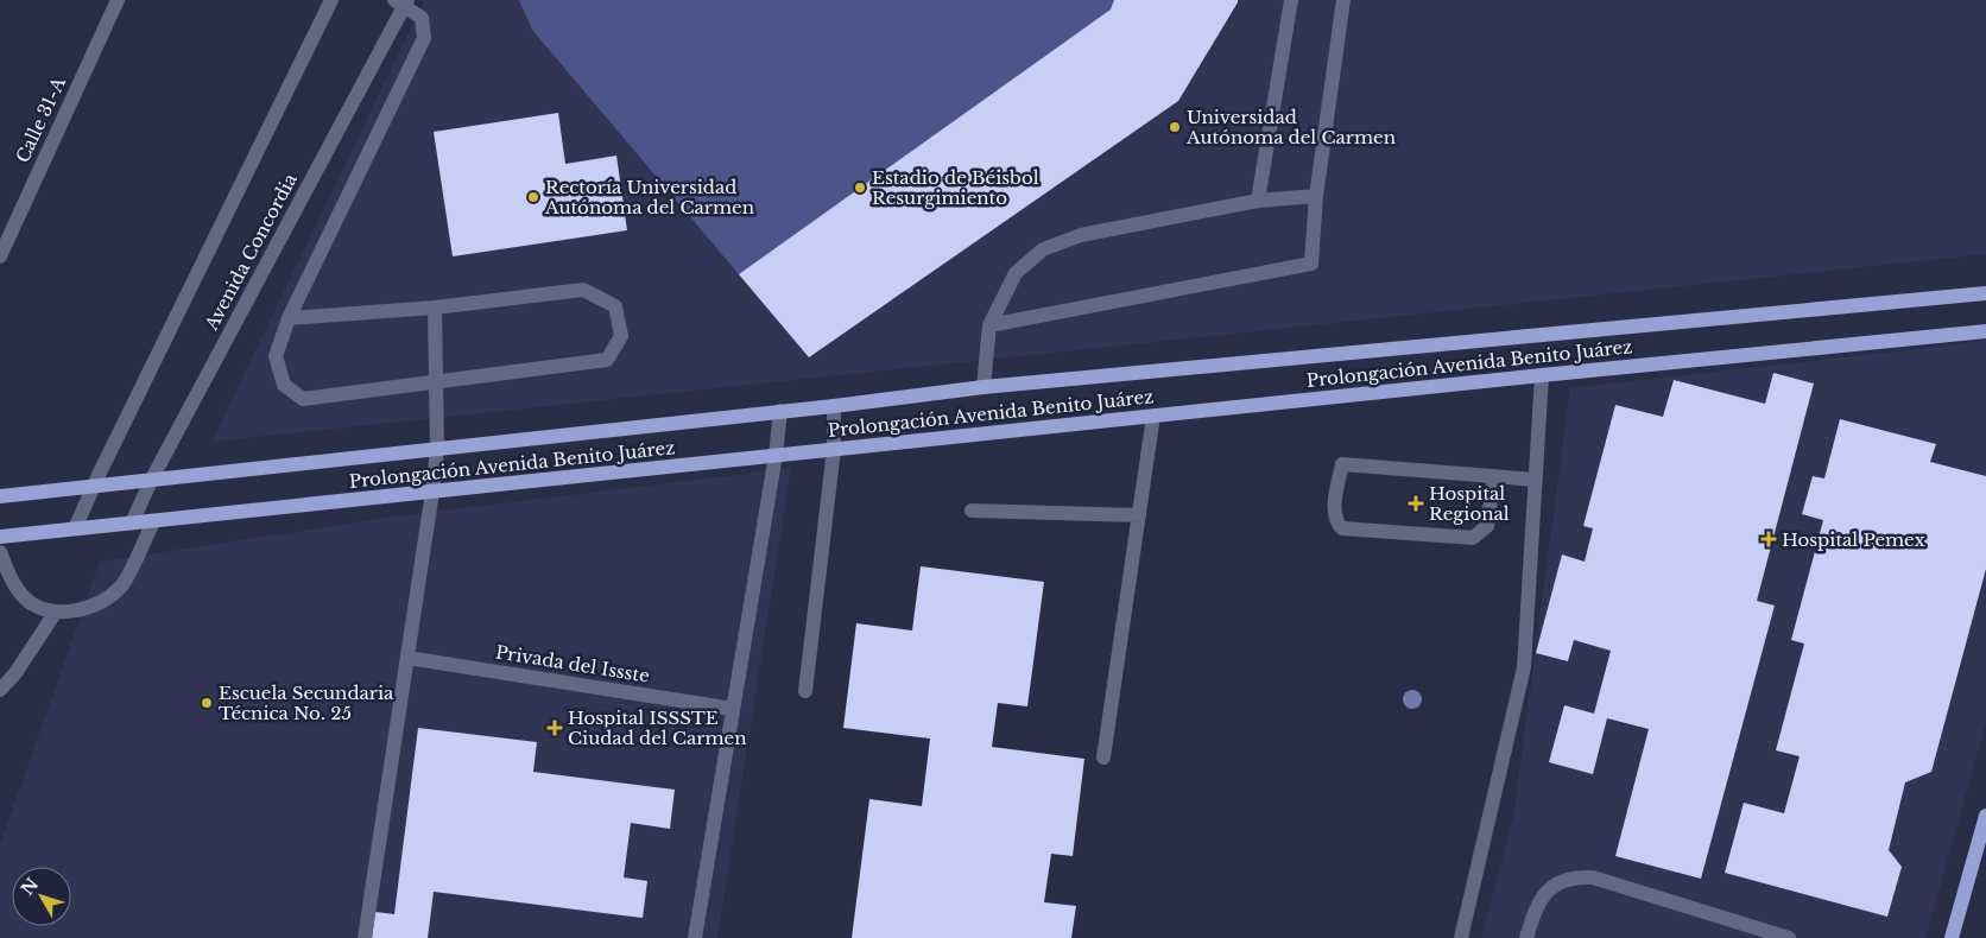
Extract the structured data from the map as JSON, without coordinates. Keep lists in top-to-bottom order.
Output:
{
  "streets": {
    "main road": ["Prolongación Avenida Benito Juárez"],
    "street": ["Calle 31-A", "Avenida Concordia", "Privada del Issste"]
  },
  "crossings": [
    ["Avenida Concordia", "Prolongación Avenida Benito Juárez"]
  ],
  "places": {
    "other": [
      "Universidad Autónoma del Carmen",
      "Estadio de Béisbol Resurgimiento",
      "Rectoría Universidad Autónoma del Carmen",
      "Escuela Secundaria Técnica No. 25"
    ],
    "health": ["Hospital Regional", "Hospital Pemex", "Hospital ISSSTE Ciudad del Carmen"]
  },
  "north": "top left"
}
